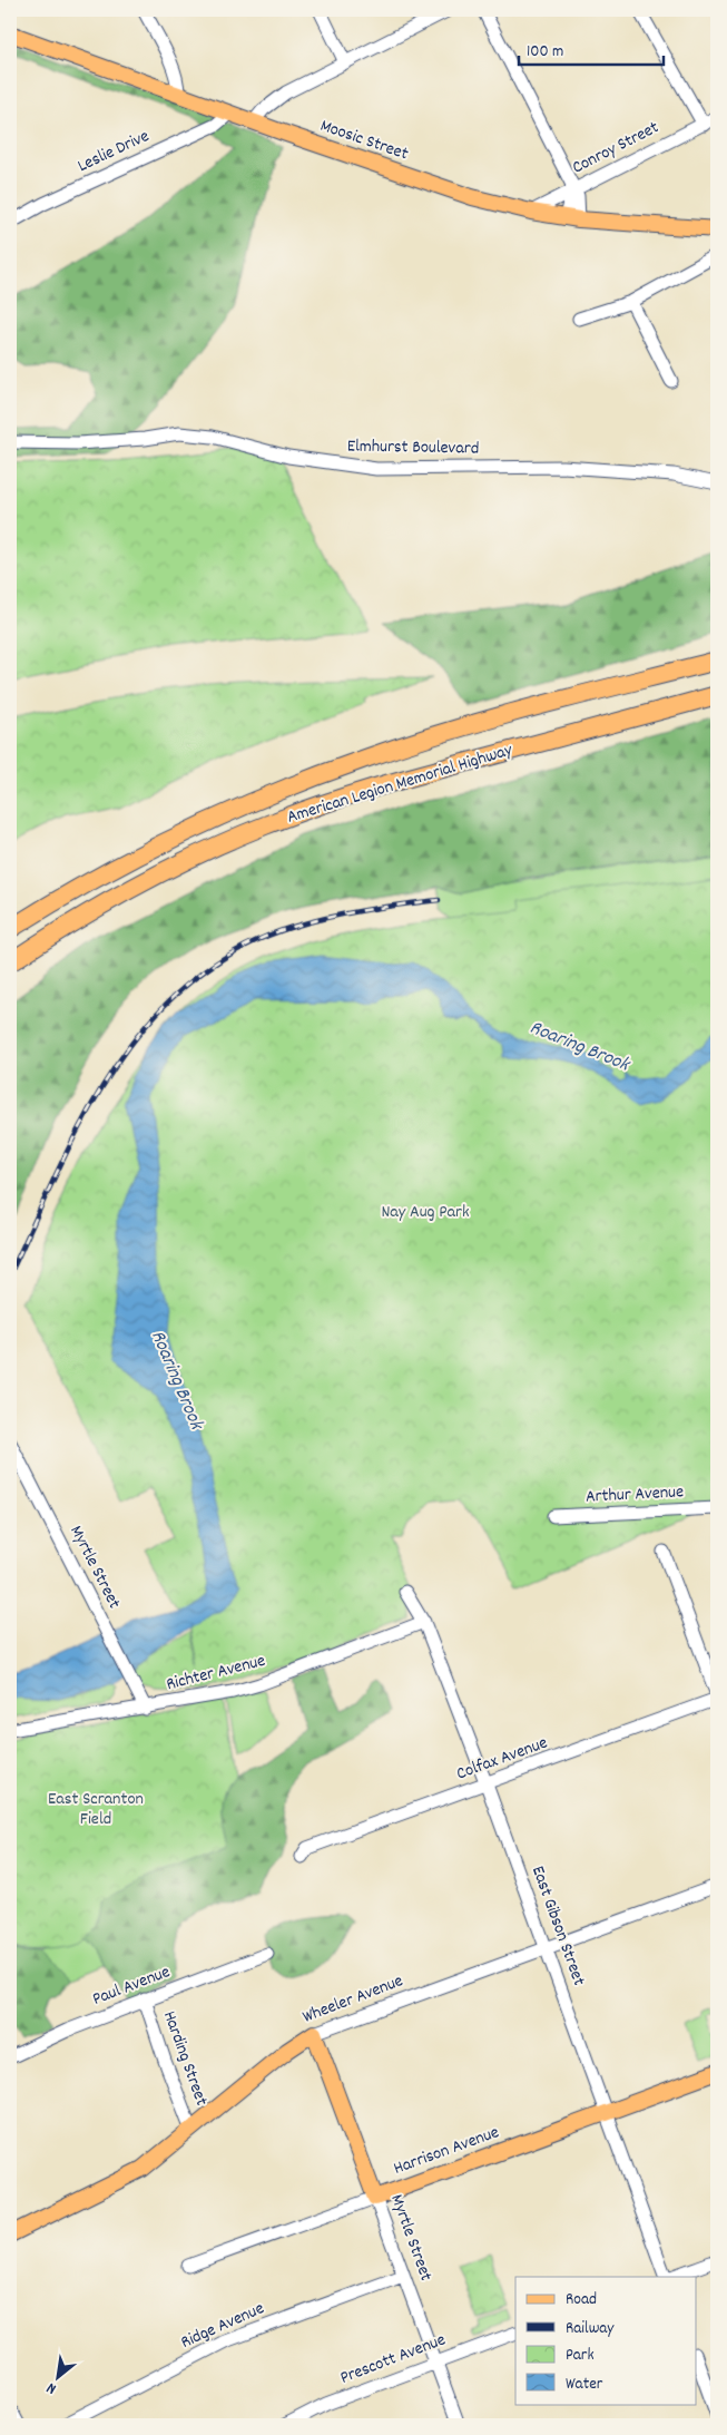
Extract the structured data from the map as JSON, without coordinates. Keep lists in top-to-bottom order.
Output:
{
  "streets": {
    "highway": ["American Legion Memorial Highway"],
    "main road": [
      "Moosic Street",
      "Myrtle Street",
      "Wheeler Avenue",
      "Harrison Avenue"
    ],
    "street": [
      "Conroy Street",
      "Leslie Drive",
      "Elmhurst Boulevard",
      "Arthur Avenue",
      "Richter Avenue",
      "Colfax Avenue",
      "East Gibson Street",
      "Paul Avenue",
      "Harding Street",
      "Ridge Avenue",
      "Prescott Avenue"
    ]
  },
  "crossings": [
    ["Moosic Street", "Conroy Street"],
    ["Moosic Street", "Leslie Drive"],
    ["Myrtle Street", "Richter Avenue"],
    ["Myrtle Street", "Wheeler Avenue"],
    ["Myrtle Street", "Harrison Avenue"],
    ["Myrtle Street", "Ridge Avenue"],
    ["Myrtle Street", "Prescott Avenue"],
    ["Richter Avenue", "East Gibson Street"],
    ["Colfax Avenue", "East Gibson Street"],
    ["East Gibson Street", "Wheeler Avenue"],
    ["East Gibson Street", "Harrison Avenue"],
    ["Paul Avenue", "Harding Street"],
    ["Wheeler Avenue", "Harding Street"]
  ],
  "water": ["Roaring Brook"],
  "parks": ["Nay Aug Park", "East Scranton Field"],
  "legend": [
    "Road",
    "Railway",
    "Park",
    "Water"
  ],
  "scale_bar": "100 m",
  "north": "bottom left"
}
